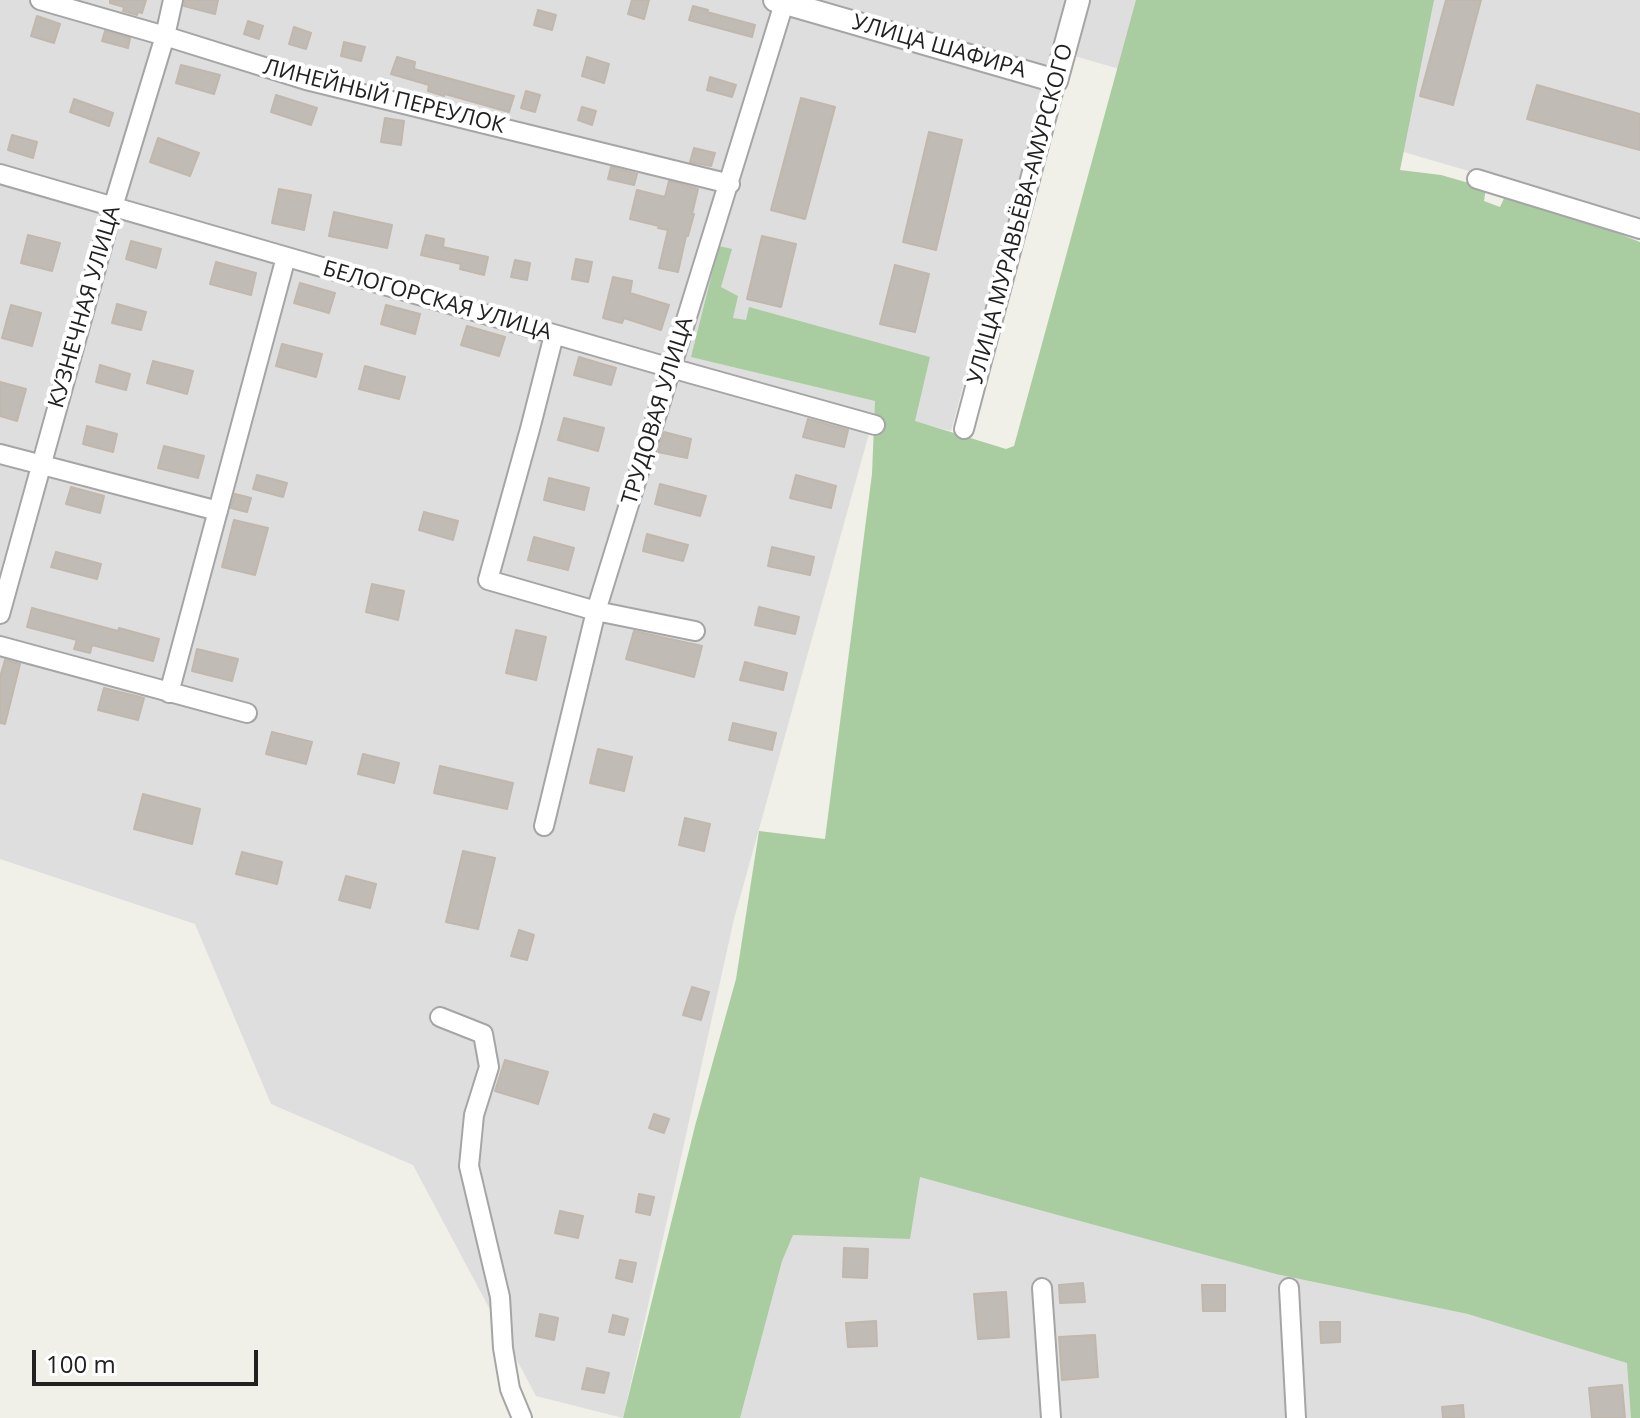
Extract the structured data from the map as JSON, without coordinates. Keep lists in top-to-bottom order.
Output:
{
  "streets": {
    "street": [
      "УЛИЦА ШАФИРА",
      "ЛИНЕЙНЫЙ ПЕРЕУЛОК",
      "УЛИЦА МУРАВЬЁВА-АМУРСКОГО",
      "БЕЛОГОРСКАЯ УЛИЦА",
      "КУЗНЕЧНАЯ УЛИЦА",
      "ТРУДОВАЯ УЛИЦА"
    ]
  },
  "crossings": [
    ["УЛИЦА ШАФИРА", "УЛИЦА МУРАВЬЁВА-АМУРСКОГО"],
    ["УЛИЦА ШАФИРА", "ТРУДОВАЯ УЛИЦА"],
    ["ЛИНЕЙНЫЙ ПЕРЕУЛОК", "КУЗНЕЧНАЯ УЛИЦА"],
    ["ЛИНЕЙНЫЙ ПЕРЕУЛОК", "ТРУДОВАЯ УЛИЦА"],
    ["БЕЛОГОРСКАЯ УЛИЦА", "КУЗНЕЧНАЯ УЛИЦА"],
    ["БЕЛОГОРСКАЯ УЛИЦА", "ТРУДОВАЯ УЛИЦА"]
  ],
  "scale_bar": "100 m"
}
